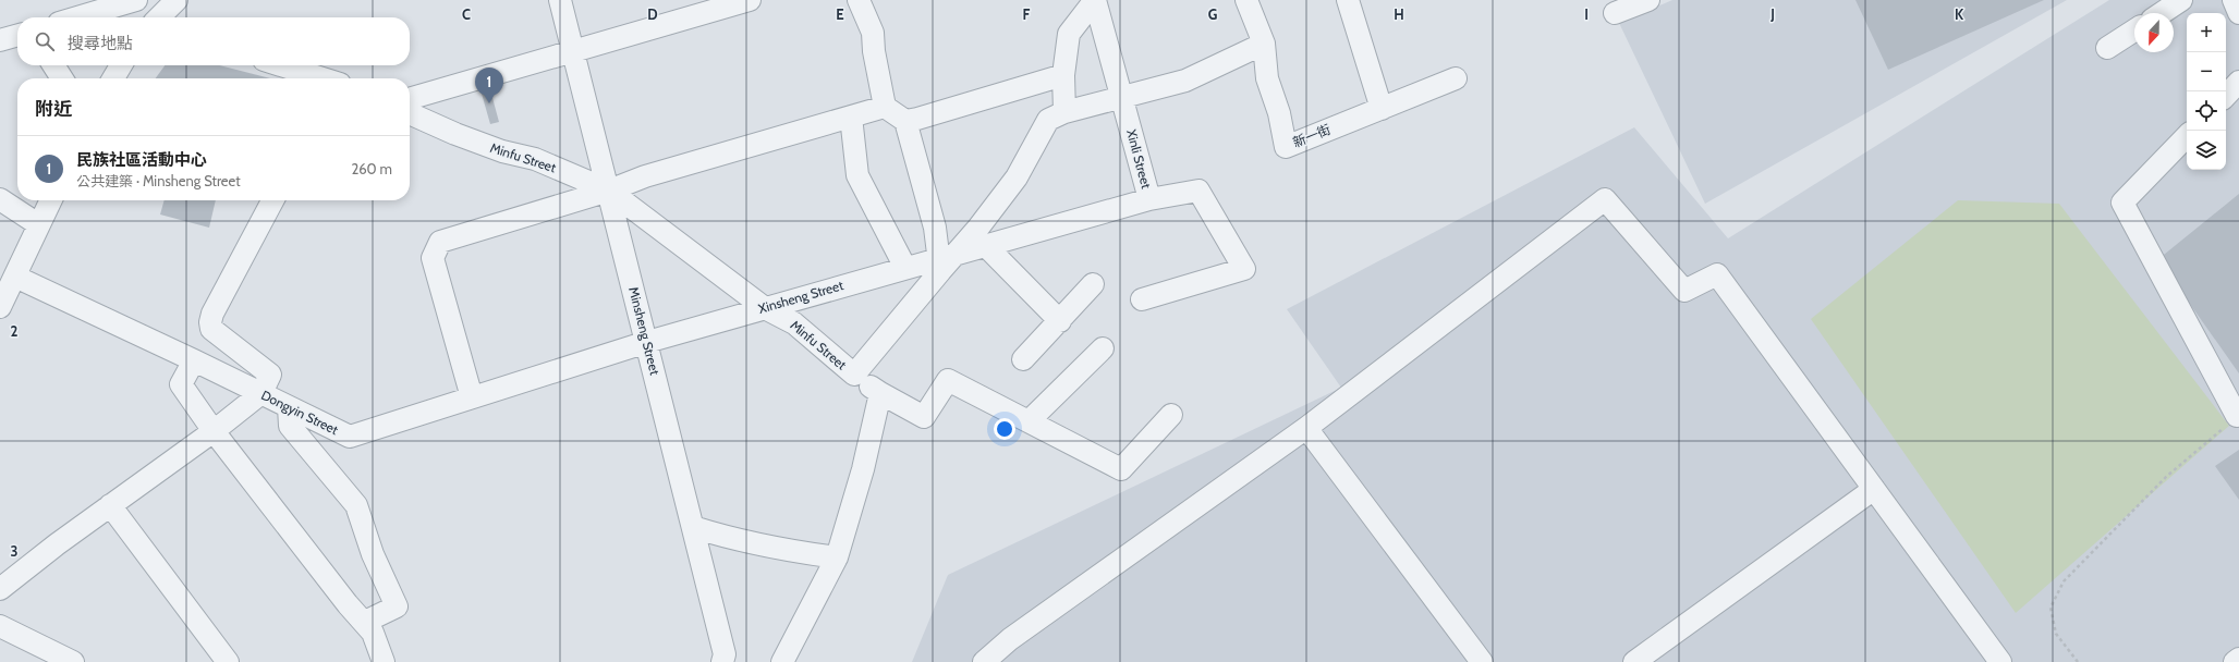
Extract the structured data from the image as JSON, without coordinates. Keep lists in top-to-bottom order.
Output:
{
  "streets": {
    "street": [
      "新一街",
      "Minfu Street",
      "Xinli Street",
      "Xinsheng Street",
      "Minsheng Street",
      "Dongyin Street"
    ]
  },
  "crossings": [
    ["新一街", "Minfu Street"],
    ["Minfu Street", "Xinli Street"],
    ["Minfu Street", "Xinsheng Street"],
    ["Minfu Street", "Minsheng Street"],
    ["Xinli Street", "Xinsheng Street"],
    ["Xinsheng Street", "Minsheng Street"],
    ["Xinsheng Street", "Dongyin Street"],
    ["Minsheng Street", "Dongyin Street"]
  ],
  "north": "bottom",
  "page": {
    "map_buttons": ["+", "−"],
    "search": "搜尋地點",
    "pins": "1",
    "heading": "附近",
    "list": [
      {
        "mark": "1",
        "name": "民族社區活動中心",
        "note": "公共建築 · Minsheng Street",
        "value": "260 m"
      }
    ]
  },
  "grid": {
    "columns": [
      "C",
      "D",
      "E",
      "F",
      "G",
      "H",
      "I",
      "J",
      "K"
    ],
    "rows": ["2", "3"]
  }
}
